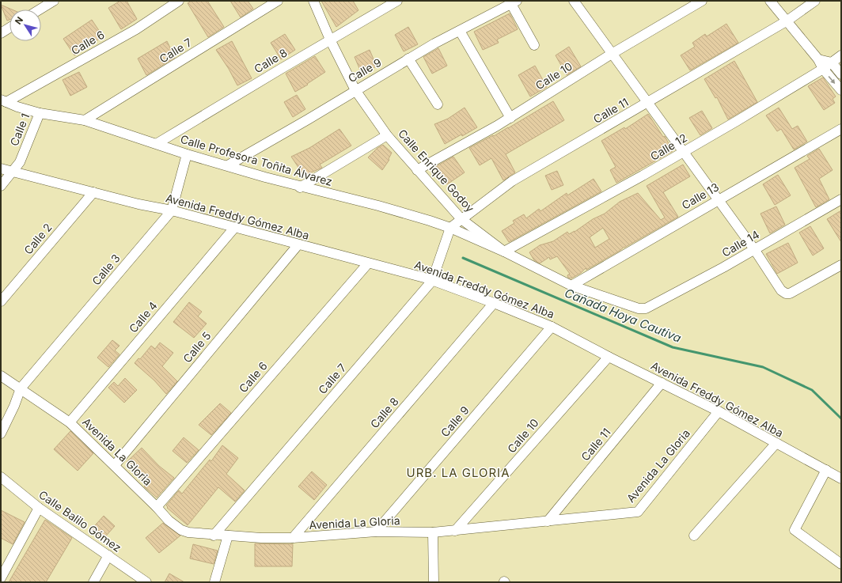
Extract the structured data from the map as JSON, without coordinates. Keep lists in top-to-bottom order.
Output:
{
  "streets": {
    "street": [
      "Calle 6",
      "Calle 7",
      "Calle 8",
      "Calle 9",
      "Calle 10",
      "Calle 11",
      "Calle 1",
      "Calle 12",
      "Calle Profesora Toñita Álvarez",
      "Calle Enrique Godoy",
      "Calle 13",
      "Avenida Freddy Gómez Alba",
      "Calle 2",
      "Calle 14",
      "Calle 3",
      "Calle 4",
      "Calle 5",
      "Avenida La Gloria",
      "Calle Balilo Gómez"
    ]
  },
  "crossings": [
    ["Calle 6", "Calle Profesora Toñita Álvarez"],
    ["Calle 6", "Avenida Freddy Gómez Alba"],
    ["Calle 6", "Avenida La Gloria"],
    ["Calle 7", "Calle 11"],
    ["Calle 7", "Calle Profesora Toñita Álvarez"],
    ["Calle 7", "Avenida Freddy Gómez Alba"],
    ["Calle 7", "Avenida La Gloria"],
    ["Calle 8", "Calle Profesora Toñita Álvarez"],
    ["Calle 8", "Calle Enrique Godoy"],
    ["Calle 8", "Avenida Freddy Gómez Alba"],
    ["Calle 8", "Avenida La Gloria"],
    ["Calle 9", "Calle Profesora Toñita Álvarez"],
    ["Calle 9", "Calle Enrique Godoy"],
    ["Calle 9", "Avenida Freddy Gómez Alba"],
    ["Calle 9", "Avenida La Gloria"],
    ["Calle 10", "Calle Enrique Godoy"],
    ["Calle 10", "Avenida Freddy Gómez Alba"],
    ["Calle 10", "Avenida La Gloria"],
    ["Calle 11", "Calle Profesora Toñita Álvarez"],
    ["Calle 11", "Calle Enrique Godoy"],
    ["Calle 11", "Avenida Freddy Gómez Alba"],
    ["Calle 11", "Avenida La Gloria"],
    ["Calle 1", "Calle Profesora Toñita Álvarez"],
    ["Calle 1", "Avenida Freddy Gómez Alba"],
    ["Calle 12", "Calle Profesora Toñita Álvarez"],
    ["Calle 12", "Calle Enrique Godoy"],
    ["Calle Profesora Toñita Álvarez", "Calle Enrique Godoy"],
    ["Calle Profesora Toñita Álvarez", "Calle 3"],
    ["Calle Enrique Godoy", "Calle 13"],
    ["Calle Enrique Godoy", "Calle 14"],
    ["Avenida Freddy Gómez Alba", "Calle 2"],
    ["Avenida Freddy Gómez Alba", "Calle 3"],
    ["Avenida Freddy Gómez Alba", "Calle 4"],
    ["Avenida Freddy Gómez Alba", "Calle 5"],
    ["Avenida Freddy Gómez Alba", "Avenida La Gloria"],
    ["Calle 3", "Avenida La Gloria"],
    ["Calle 4", "Avenida La Gloria"],
    ["Calle 5", "Avenida La Gloria"]
  ],
  "districts": ["URB. LA GLORIA"],
  "water": ["Cañada Hoya Cautiva"],
  "north": "top left"
}
